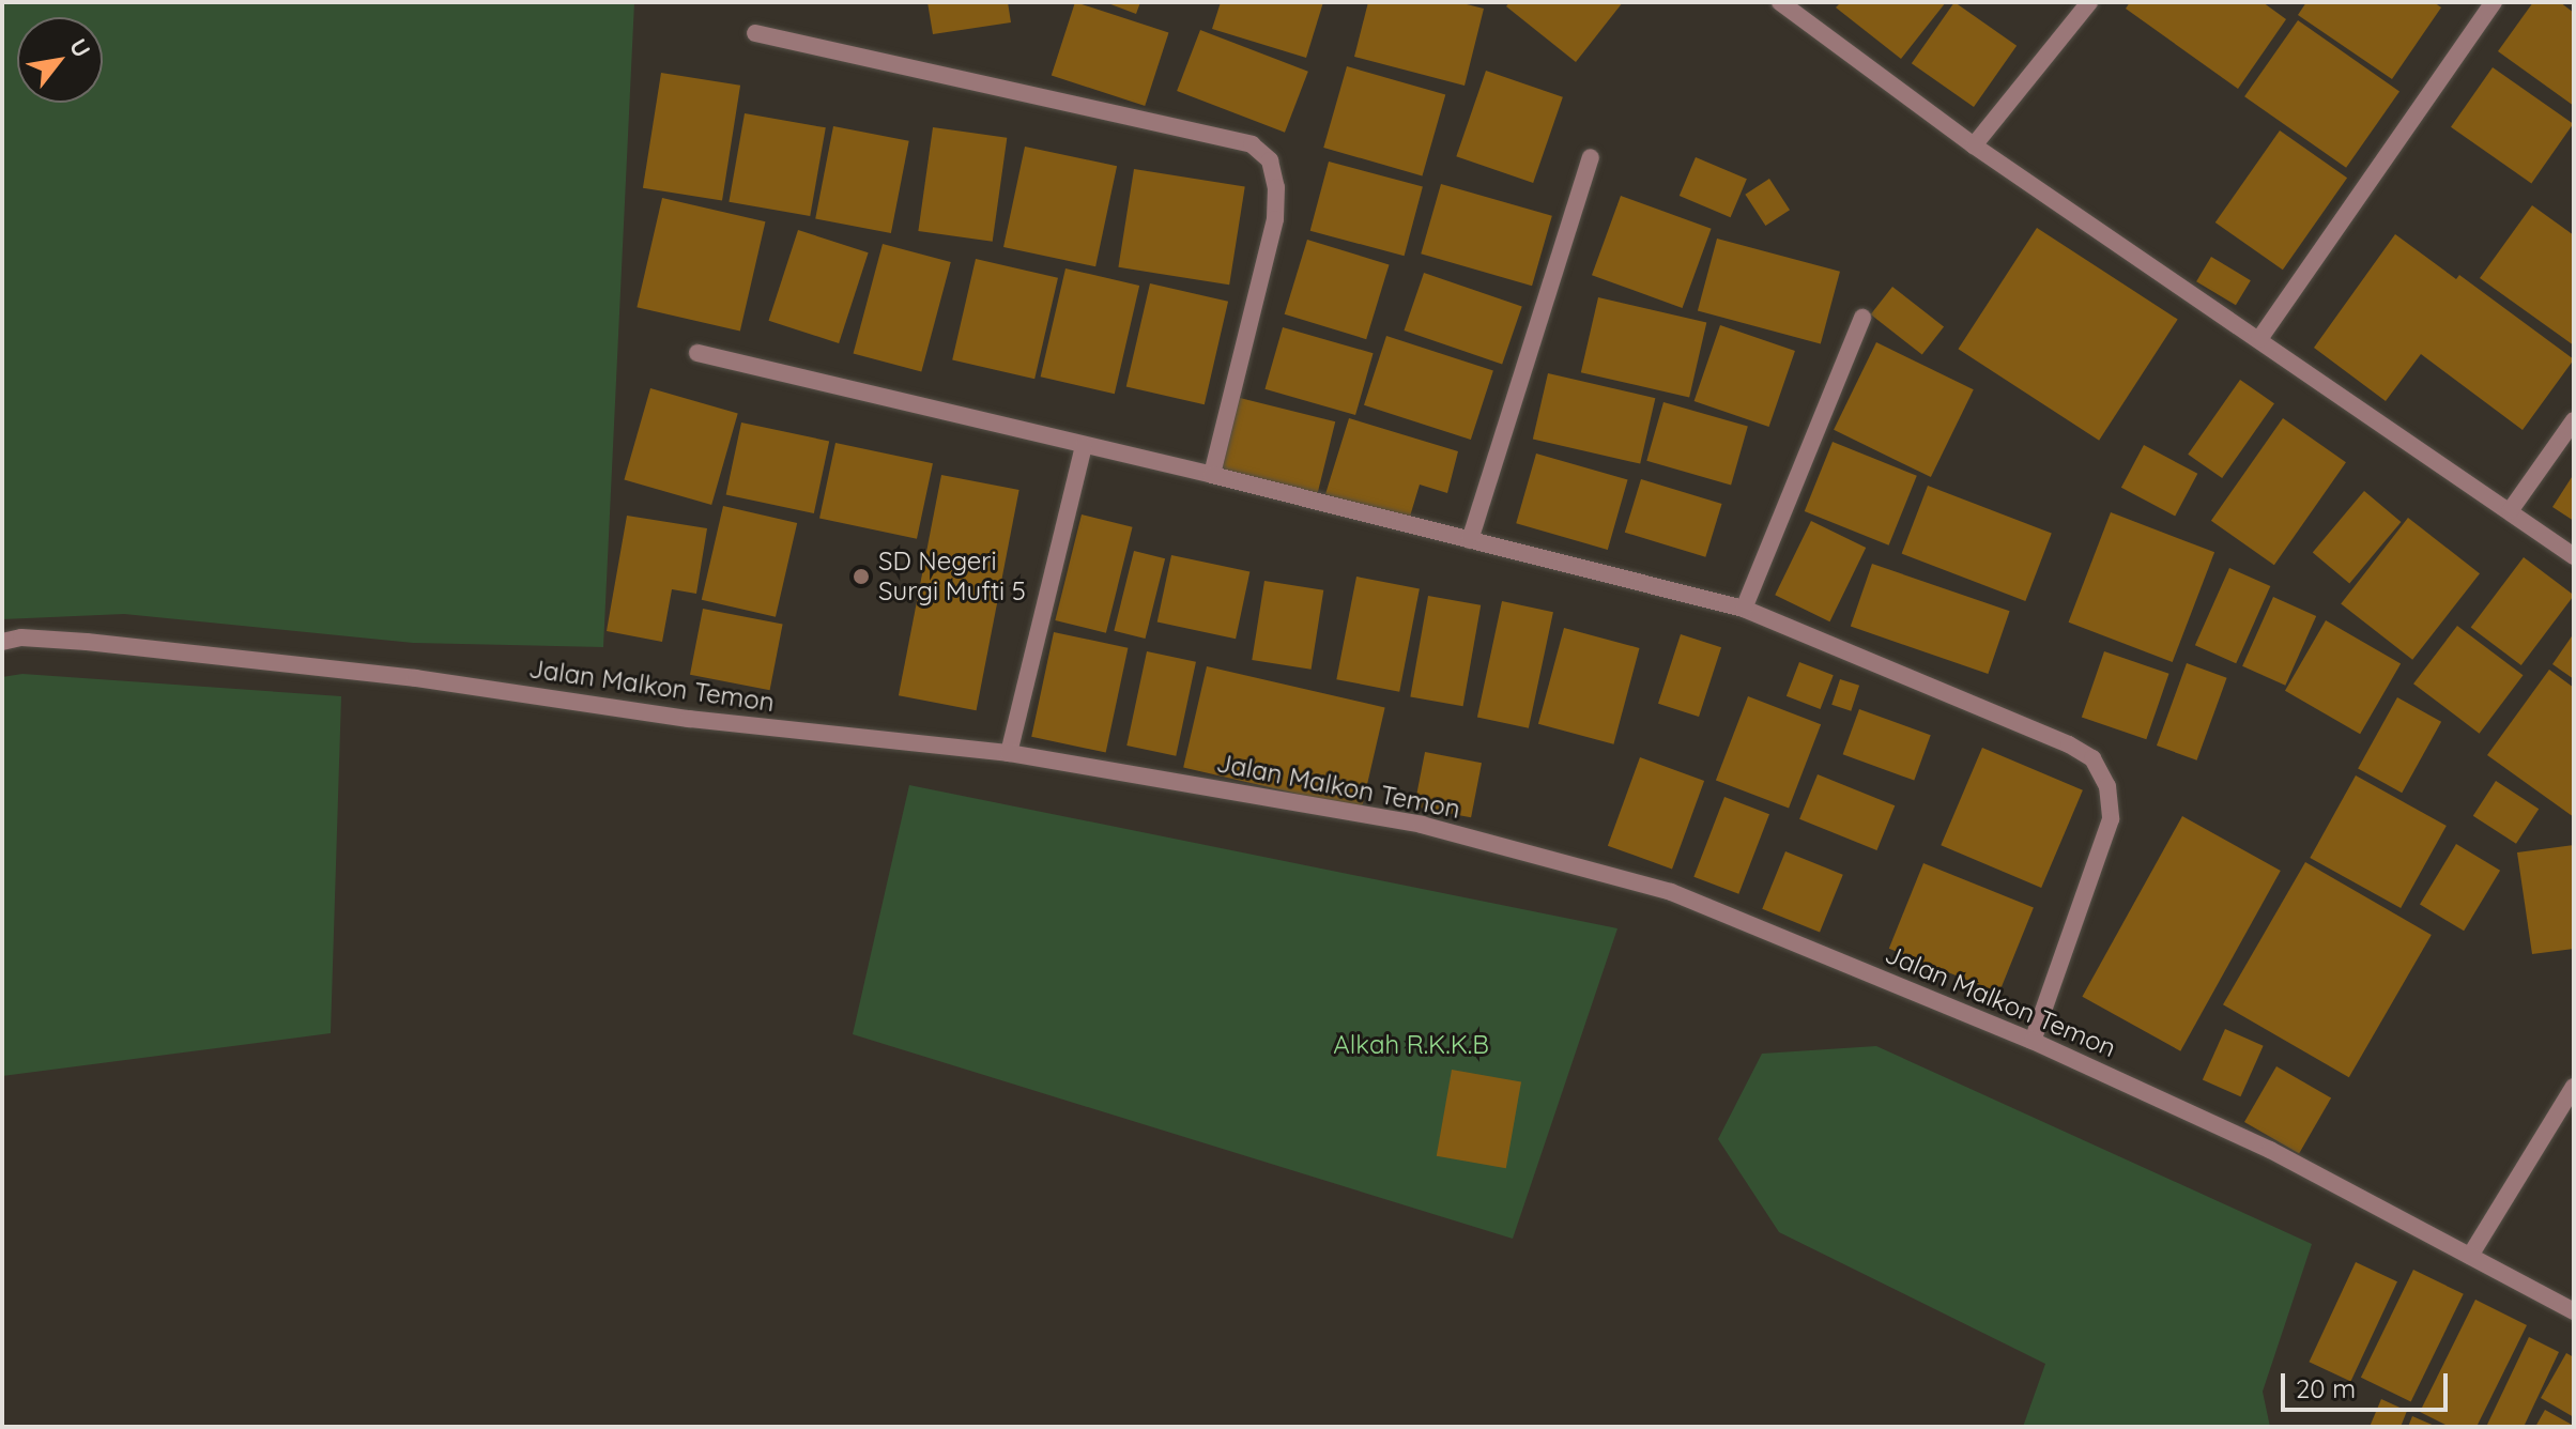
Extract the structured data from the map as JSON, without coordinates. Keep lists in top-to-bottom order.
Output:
{
  "streets": {
    "street": ["Jalan Malkon Temon"]
  },
  "parks": ["Alkah R.K.K.B"],
  "places": ["SD Negeri Surgi Mufti 5"],
  "scale_bar": "20 m",
  "north": "top right"
}
